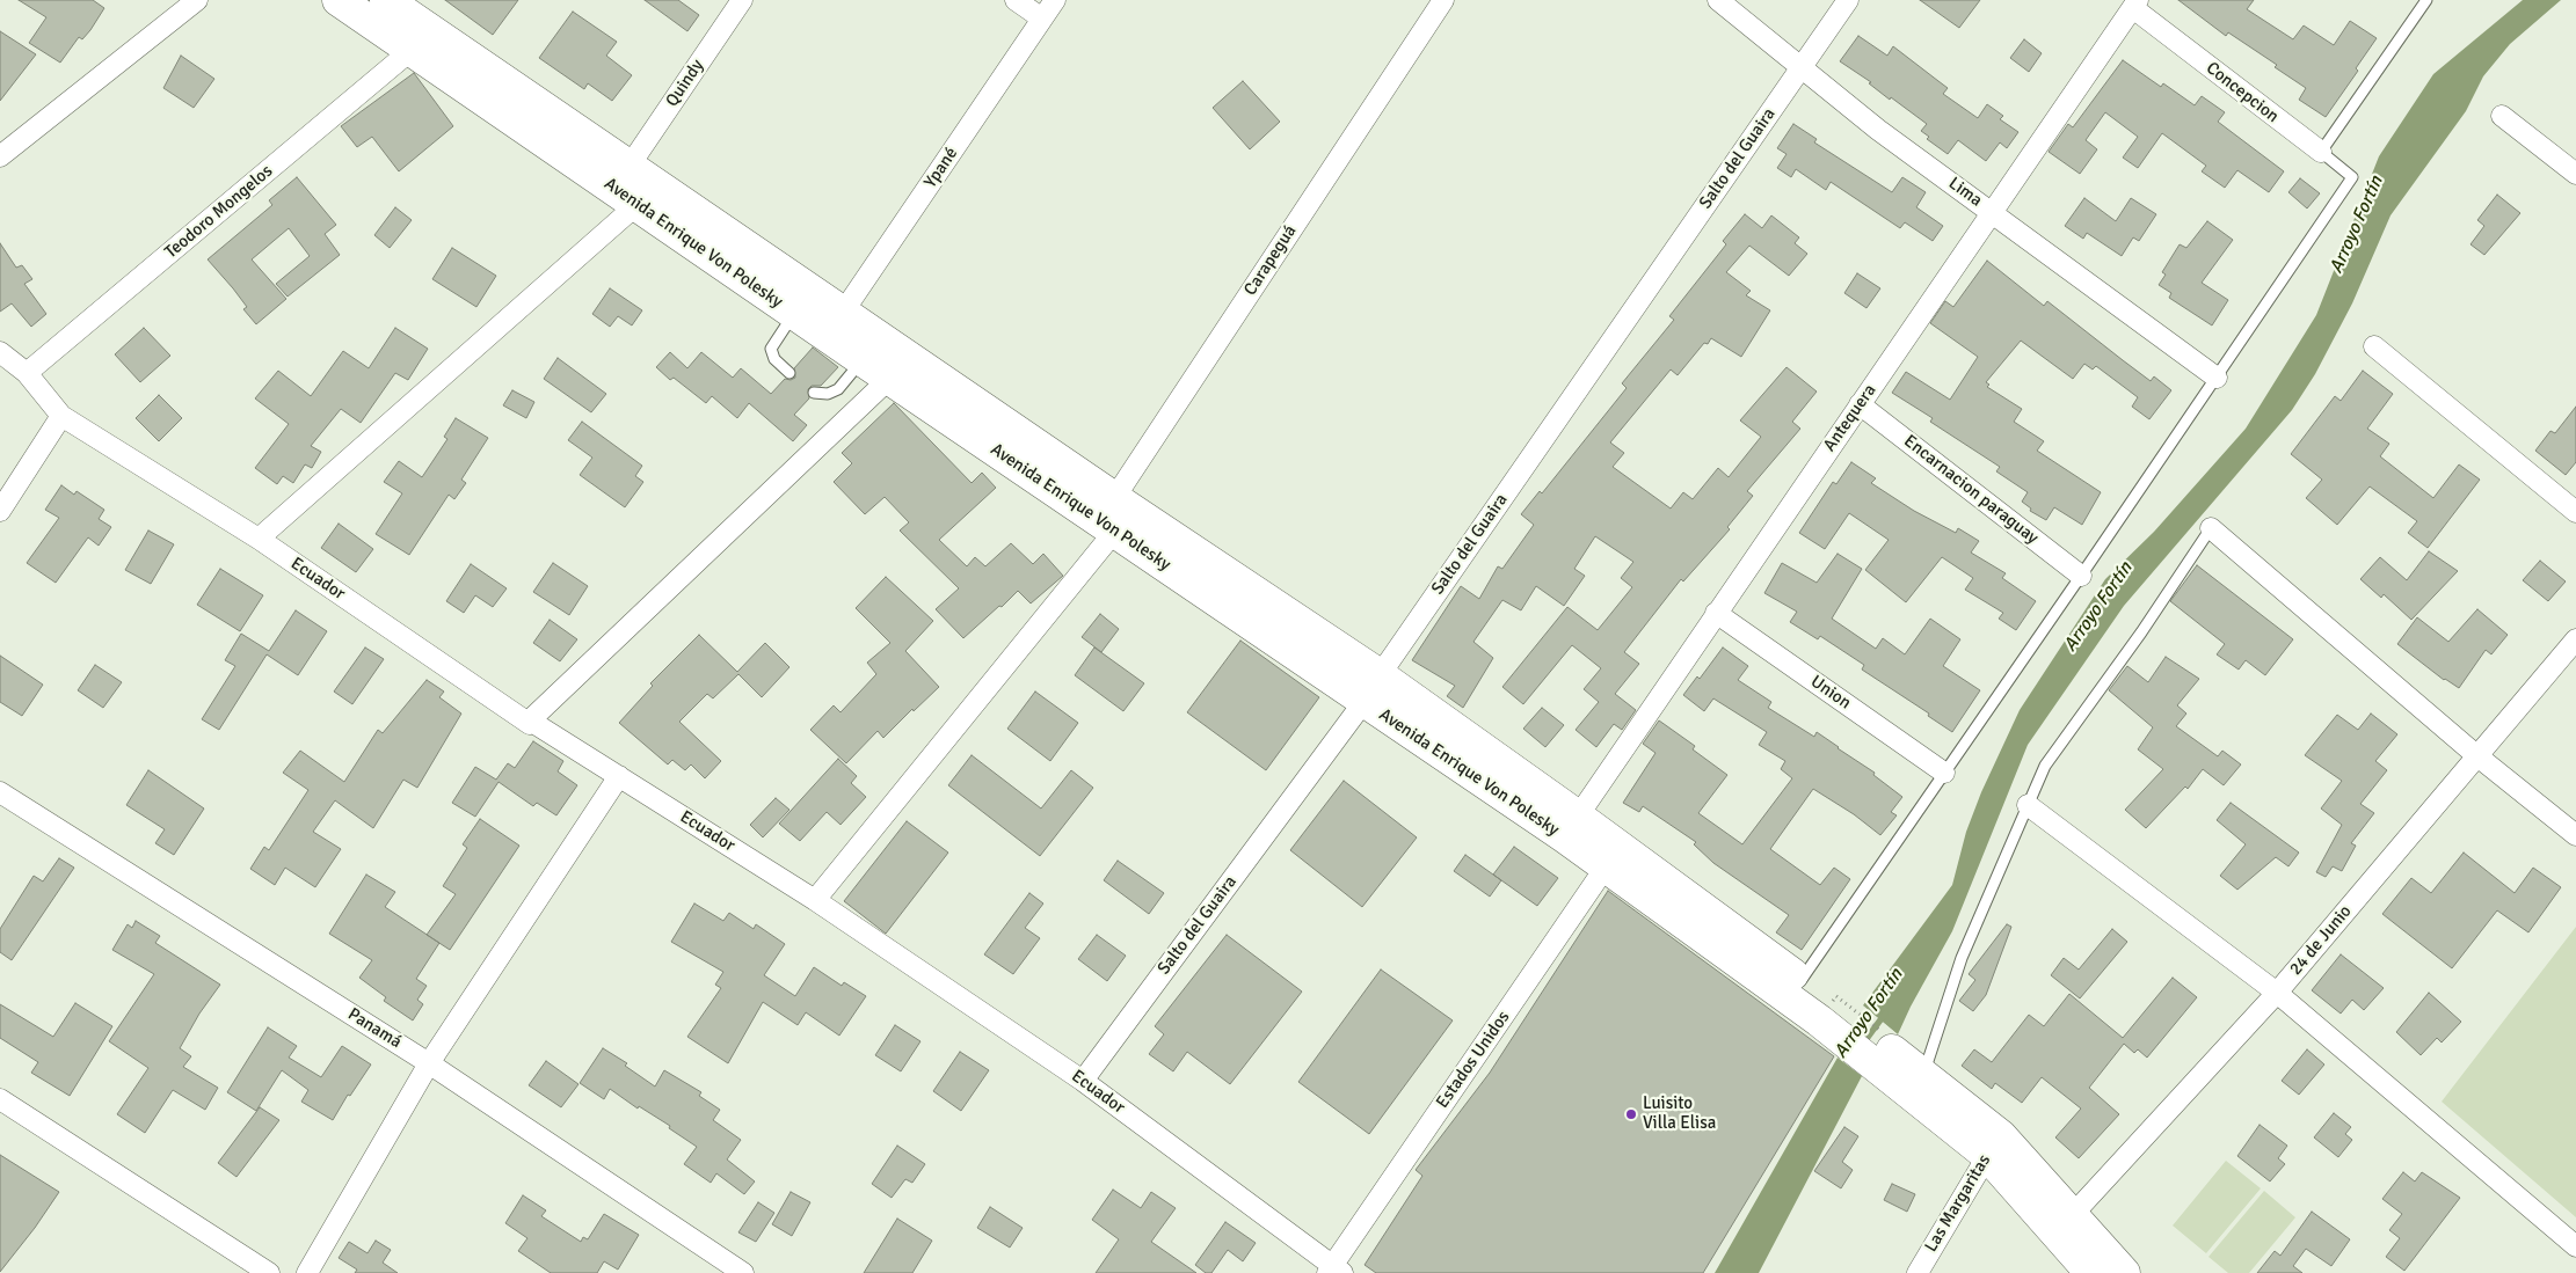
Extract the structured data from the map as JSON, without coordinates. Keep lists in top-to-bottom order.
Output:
{
  "streets": {
    "main road": ["Avenida Enrique Von Polesky"],
    "street": [
      "Quindy",
      "Concepcion",
      "Salto del Guaira",
      "Ypané",
      "Lima",
      "Teodoro Mongelos",
      "Carapeguá",
      "Antequera",
      "Encarnacion paraguay",
      "Ecuador",
      "Union",
      "24 de Junio",
      "Panamá",
      "Estados Unidos",
      "Las Margaritas"
    ]
  },
  "crossings": [
    ["Quindy", "Avenida Enrique Von Polesky"],
    ["Quindy", "Ecuador"],
    ["Concepcion", "Lima"],
    ["Concepcion", "Antequera"],
    ["Salto del Guaira", "Lima"],
    ["Salto del Guaira", "Avenida Enrique Von Polesky"],
    ["Salto del Guaira", "Ecuador"],
    ["Ypané", "Avenida Enrique Von Polesky"],
    ["Lima", "Antequera"],
    ["Teodoro Mongelos", "Avenida Enrique Von Polesky"],
    ["Teodoro Mongelos", "Ecuador"],
    ["Avenida Enrique Von Polesky", "Carapeguá"],
    ["Avenida Enrique Von Polesky", "Antequera"],
    ["Avenida Enrique Von Polesky", "Estados Unidos"],
    ["Carapeguá", "Ecuador"],
    ["Antequera", "Encarnacion paraguay"],
    ["Antequera", "Union"],
    ["Ecuador", "Estados Unidos"]
  ],
  "water": ["Arroyo Fortín"],
  "places": ["Luisito Villa Elisa"]
}
